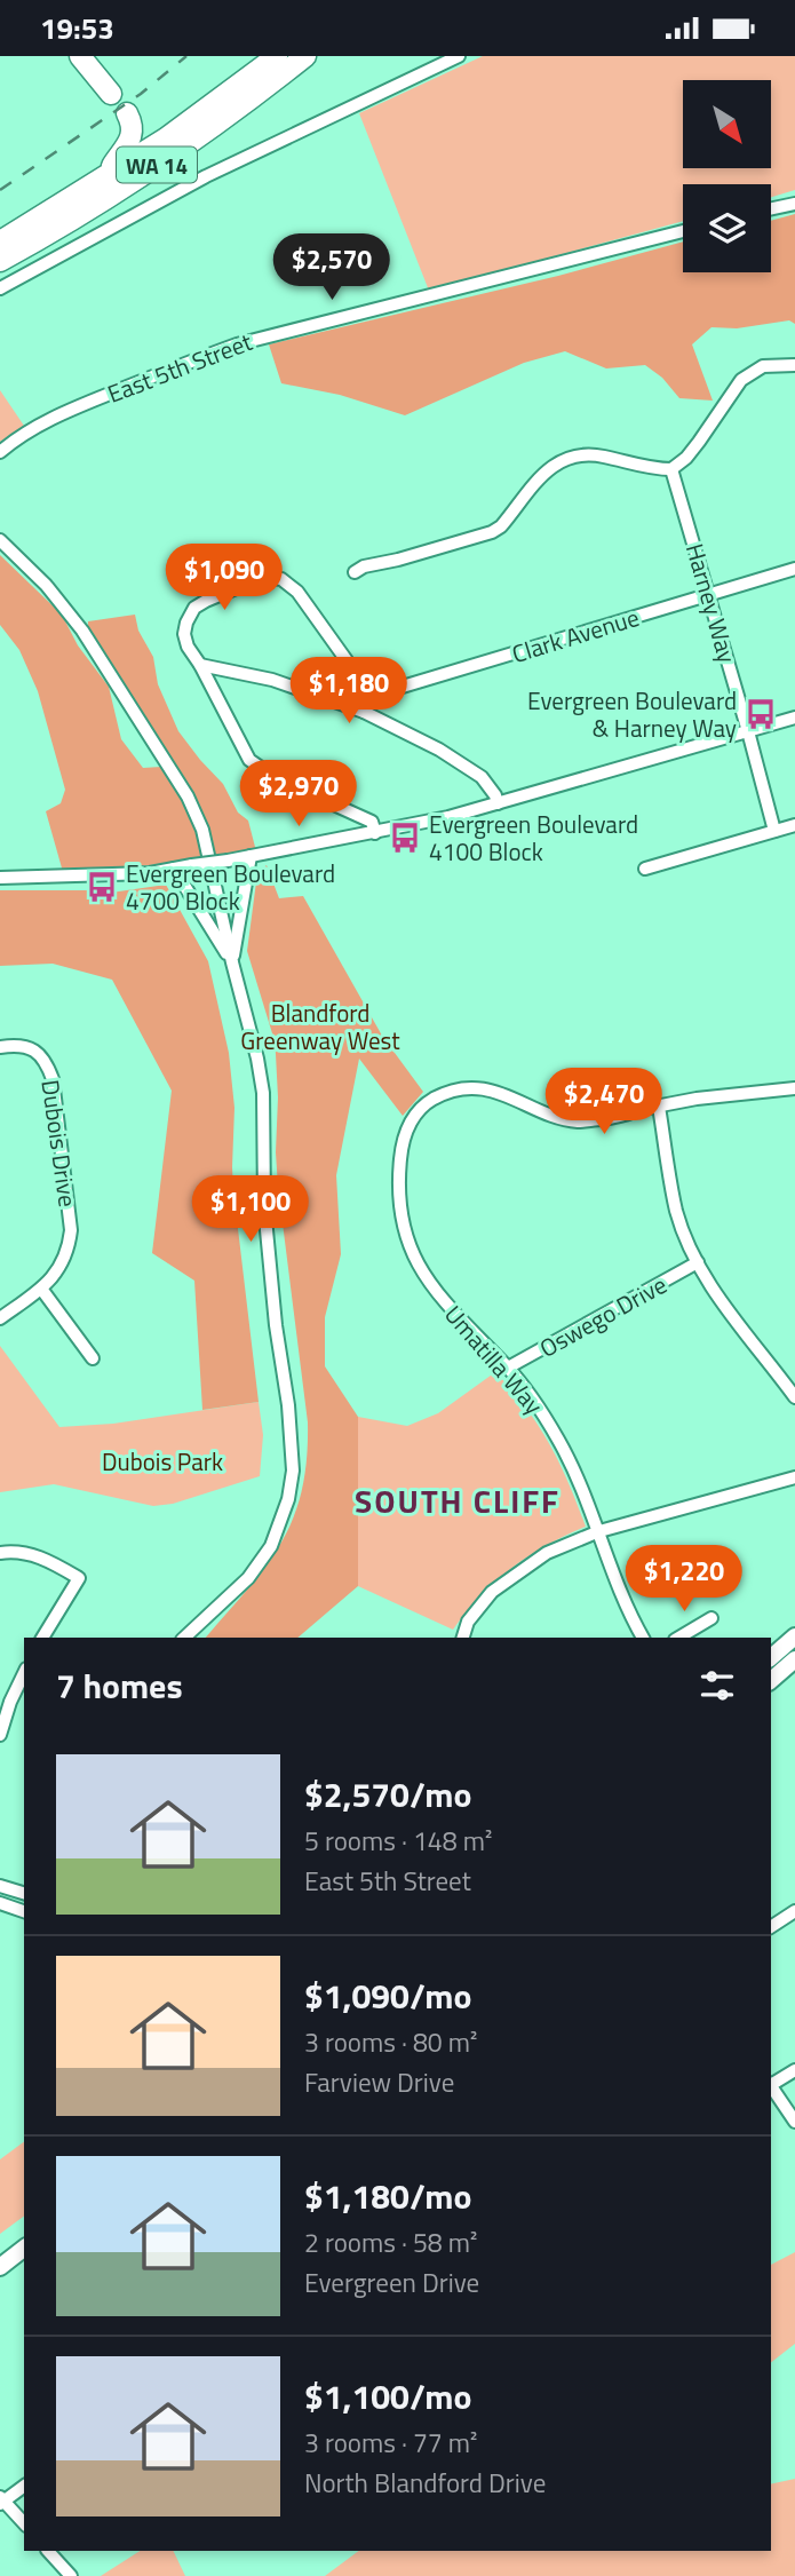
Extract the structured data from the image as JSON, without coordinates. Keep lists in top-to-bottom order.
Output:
{
  "streets": {
    "highway": ["WA 14"],
    "street": [
      "East 5th Street",
      "Harney Way",
      "Clark Avenue",
      "Dubois Drive",
      "Oswego Drive",
      "Umatilla Way"
    ]
  },
  "crossings": [
    ["Harney Way", "Clark Avenue"],
    ["Oswego Drive", "Umatilla Way"]
  ],
  "districts": ["SOUTH CLIFF"],
  "parks": ["Blandford Greenway West", "Dubois Park"],
  "places": {
    "bus stop": ["Evergreen Boulevard & Harney Way", "Evergreen Boulevard 4100 Block", "Evergreen Boulevard 4700 Block"]
  },
  "north": "bottom right",
  "page": {
    "status": "19:53",
    "price": [
      "$2,570",
      "$1,090",
      "$1,180",
      "$2,970",
      "$2,470",
      "$1,100",
      "$1,220"
    ],
    "heading": "7 homes",
    "list": [
      {
        "name": "$2,570/mo",
        "note": "5 rooms · 148 m² · East 5th Street"
      },
      {
        "name": "$1,090/mo",
        "note": "3 rooms · 80 m² · Farview Drive"
      },
      {
        "name": "$1,180/mo",
        "note": "2 rooms · 58 m² · Evergreen Drive"
      },
      {
        "name": "$1,100/mo",
        "note": "3 rooms · 77 m² · North Blandford Drive"
      }
    ]
  }
}
